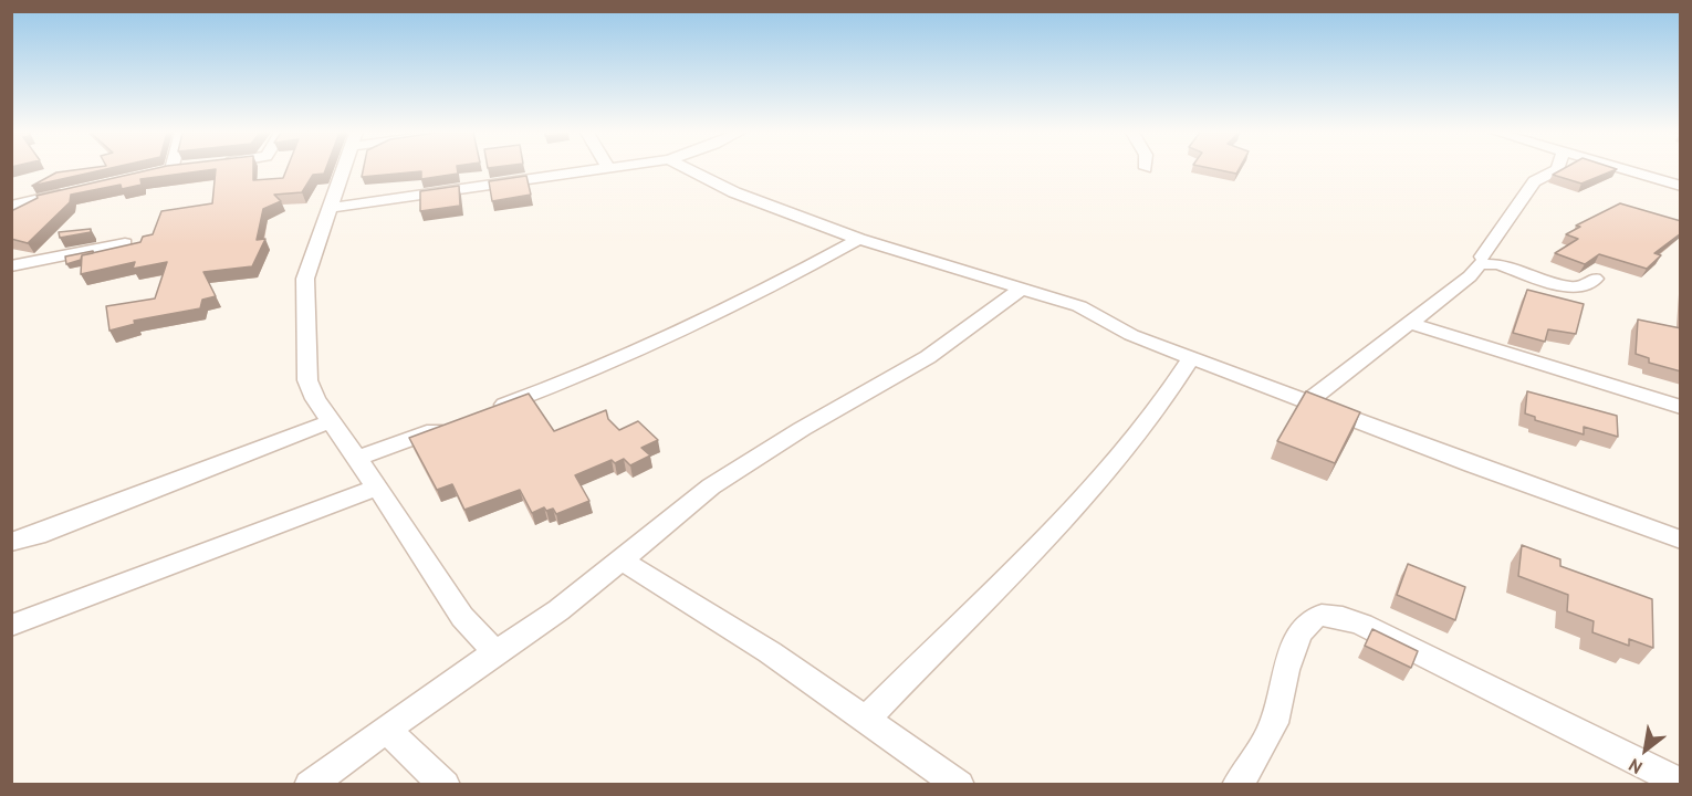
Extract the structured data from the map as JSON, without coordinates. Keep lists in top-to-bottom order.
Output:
{
  "north": "bottom left"
}
